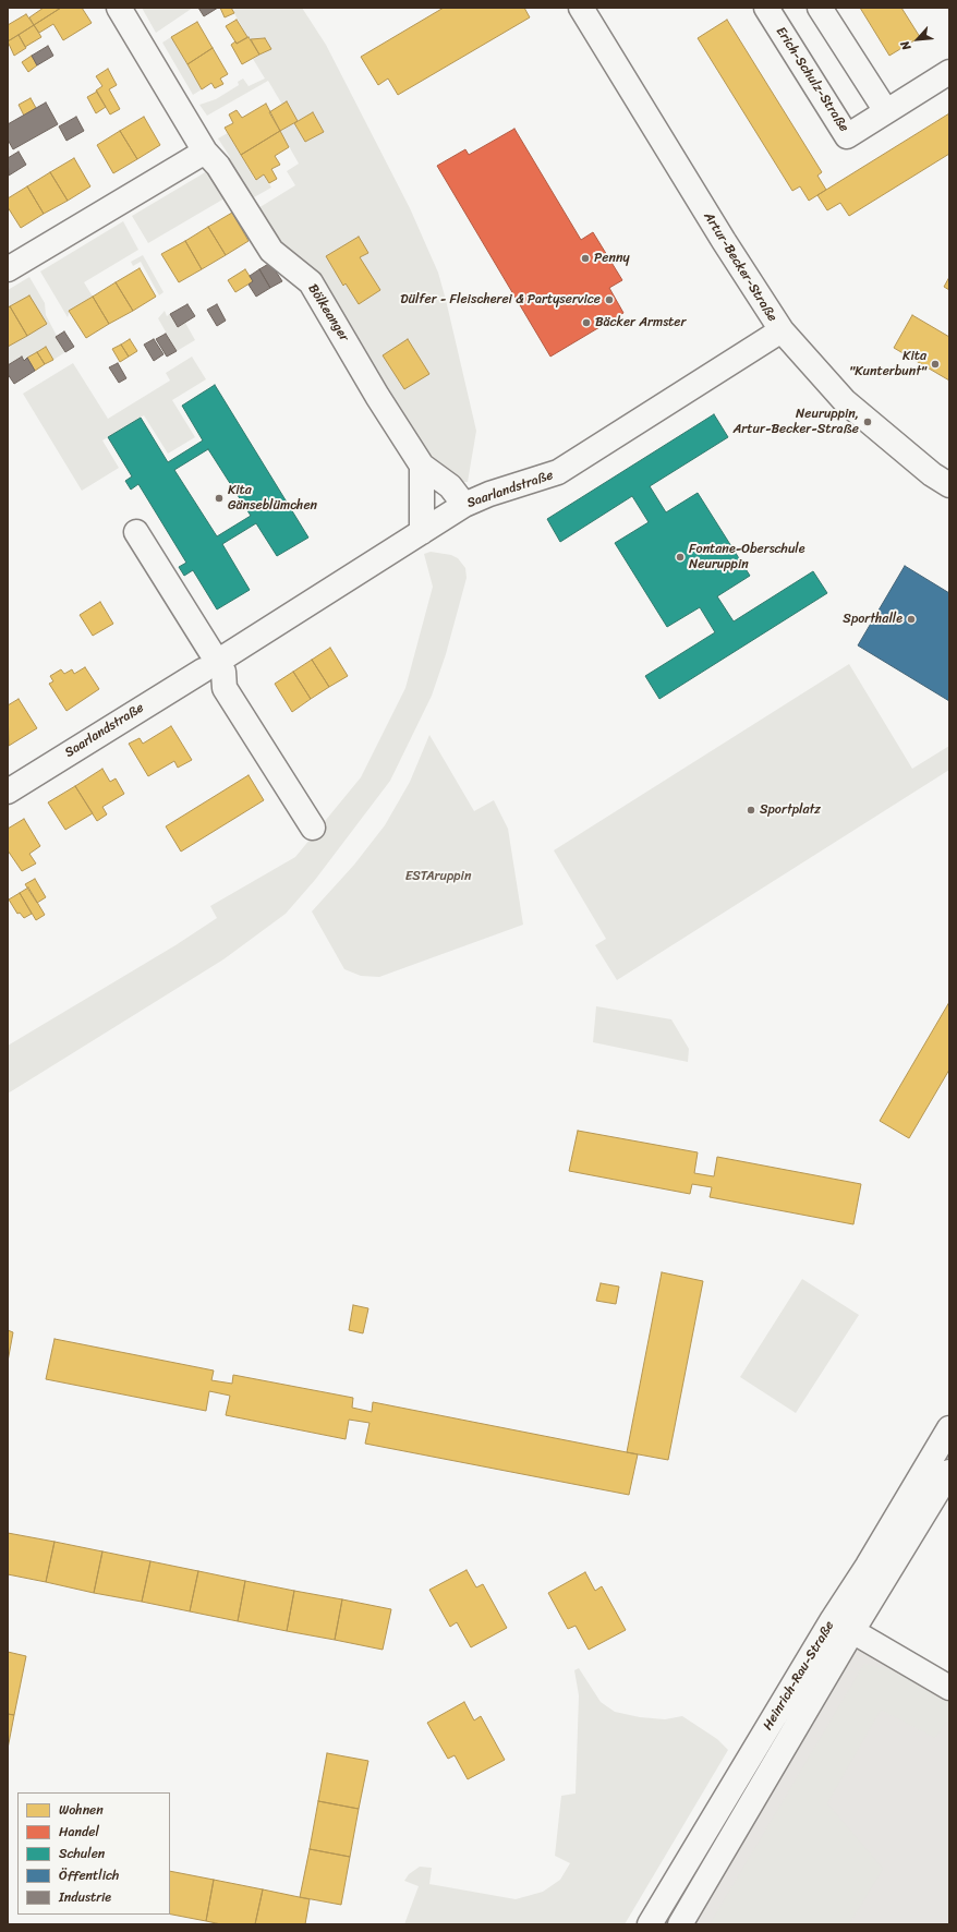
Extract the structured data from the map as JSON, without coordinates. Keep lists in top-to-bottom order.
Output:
{
  "streets": {
    "street": [
      "Erich-Schulz-Straße",
      "Artur-Becker-Straße",
      "Bölkeanger",
      "Saarlandstraße",
      "Heinrich-Rau-Straße"
    ]
  },
  "crossings": [
    ["Artur-Becker-Straße", "Saarlandstraße"],
    ["Bölkeanger", "Saarlandstraße"]
  ],
  "parks": ["ESTAruppin"],
  "places": [
    "Penny",
    "Dülfer - Fleischerei & Partyservice",
    "Bäcker Armster",
    "Kita \"Kunterbunt\"",
    "Neuruppin, Artur-Becker-Straße",
    "Kita Gänseblümchen",
    "Fontane-Oberschule Neuruppin",
    "Sporthalle",
    "Sportplatz"
  ],
  "legend": [
    "Wohnen",
    "Handel",
    "Schulen",
    "Öffentlich",
    "Industrie"
  ],
  "north": "bottom left"
}
